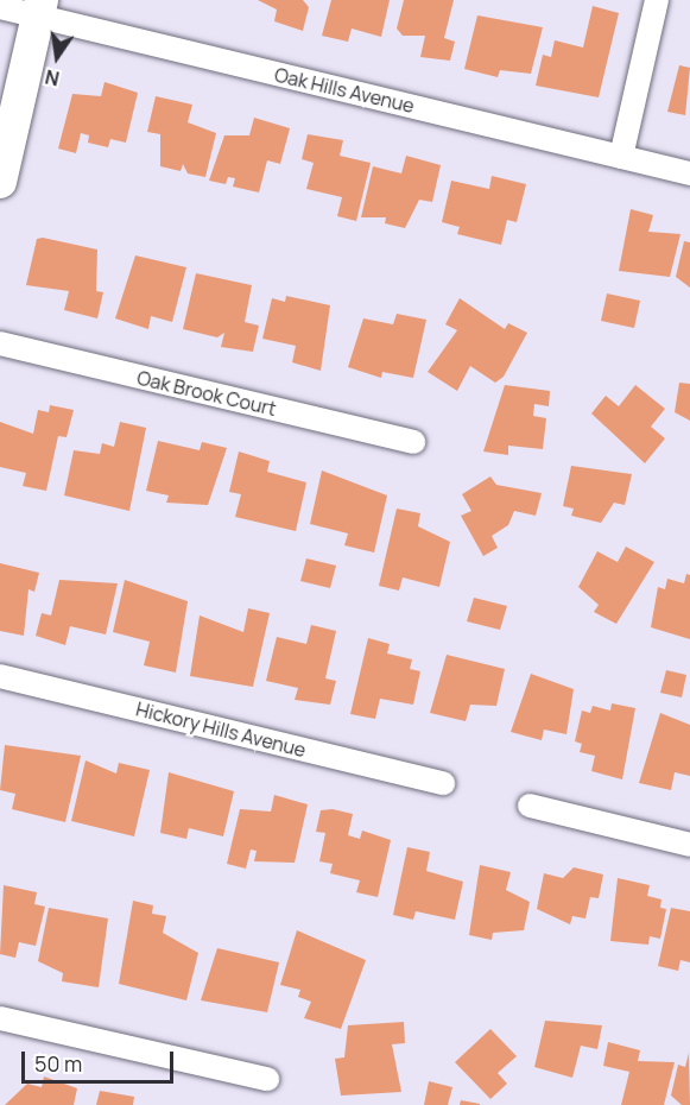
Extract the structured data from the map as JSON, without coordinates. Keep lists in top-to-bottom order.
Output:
{
  "streets": {
    "street": ["Oak Hills Avenue", "Oak Brook Court", "Hickory Hills Avenue"]
  },
  "scale_bar": "50 m",
  "north": "bottom"
}
